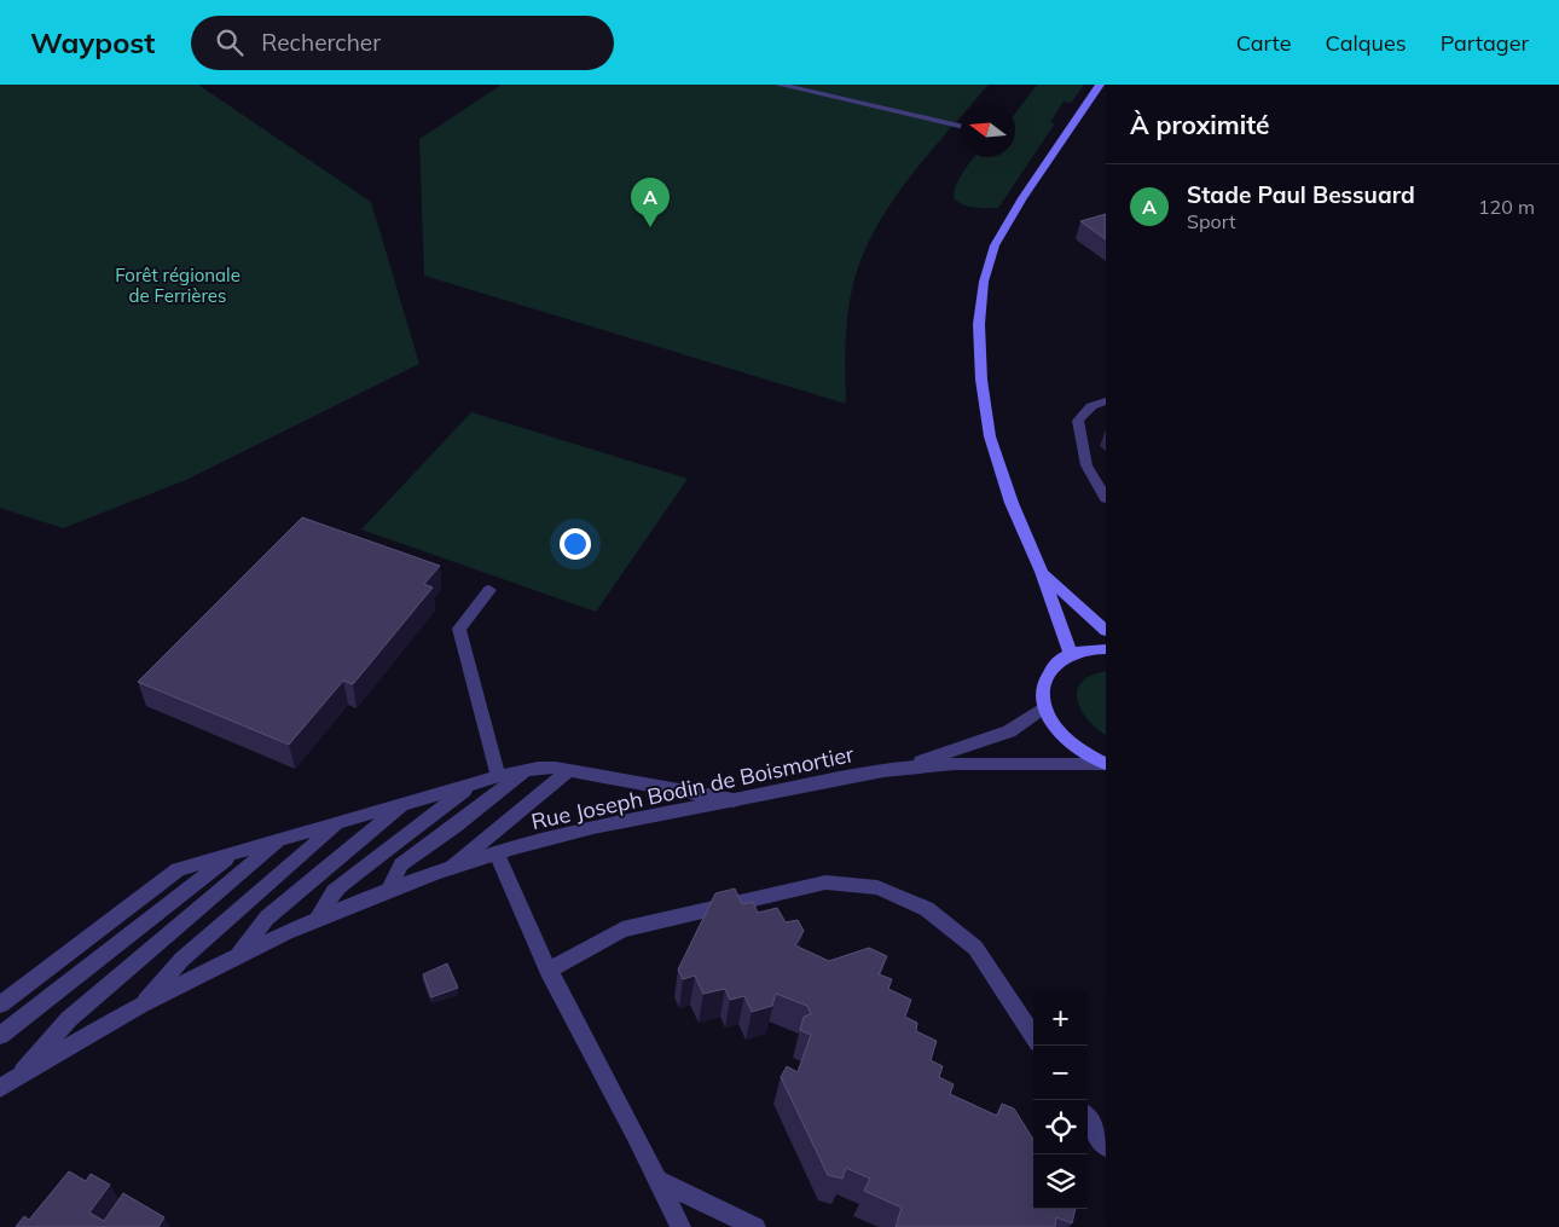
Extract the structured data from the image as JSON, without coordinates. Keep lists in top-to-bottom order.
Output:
{
  "streets": {
    "street": ["Rue Joseph Bodin de Boismortier"]
  },
  "parks": ["Forêt régionale de Ferrières"],
  "north": "left",
  "page": {
    "header": "Waypost",
    "search": "Rechercher",
    "nav": ["Carte", "Calques", "Partager"],
    "heading": "À proximité",
    "list": [
      {
        "mark": "A",
        "name": "Stade Paul Bessuard",
        "note": "Sport",
        "value": "120 m"
      }
    ],
    "pins": "A",
    "map_buttons": ["+", "−"]
  }
}
